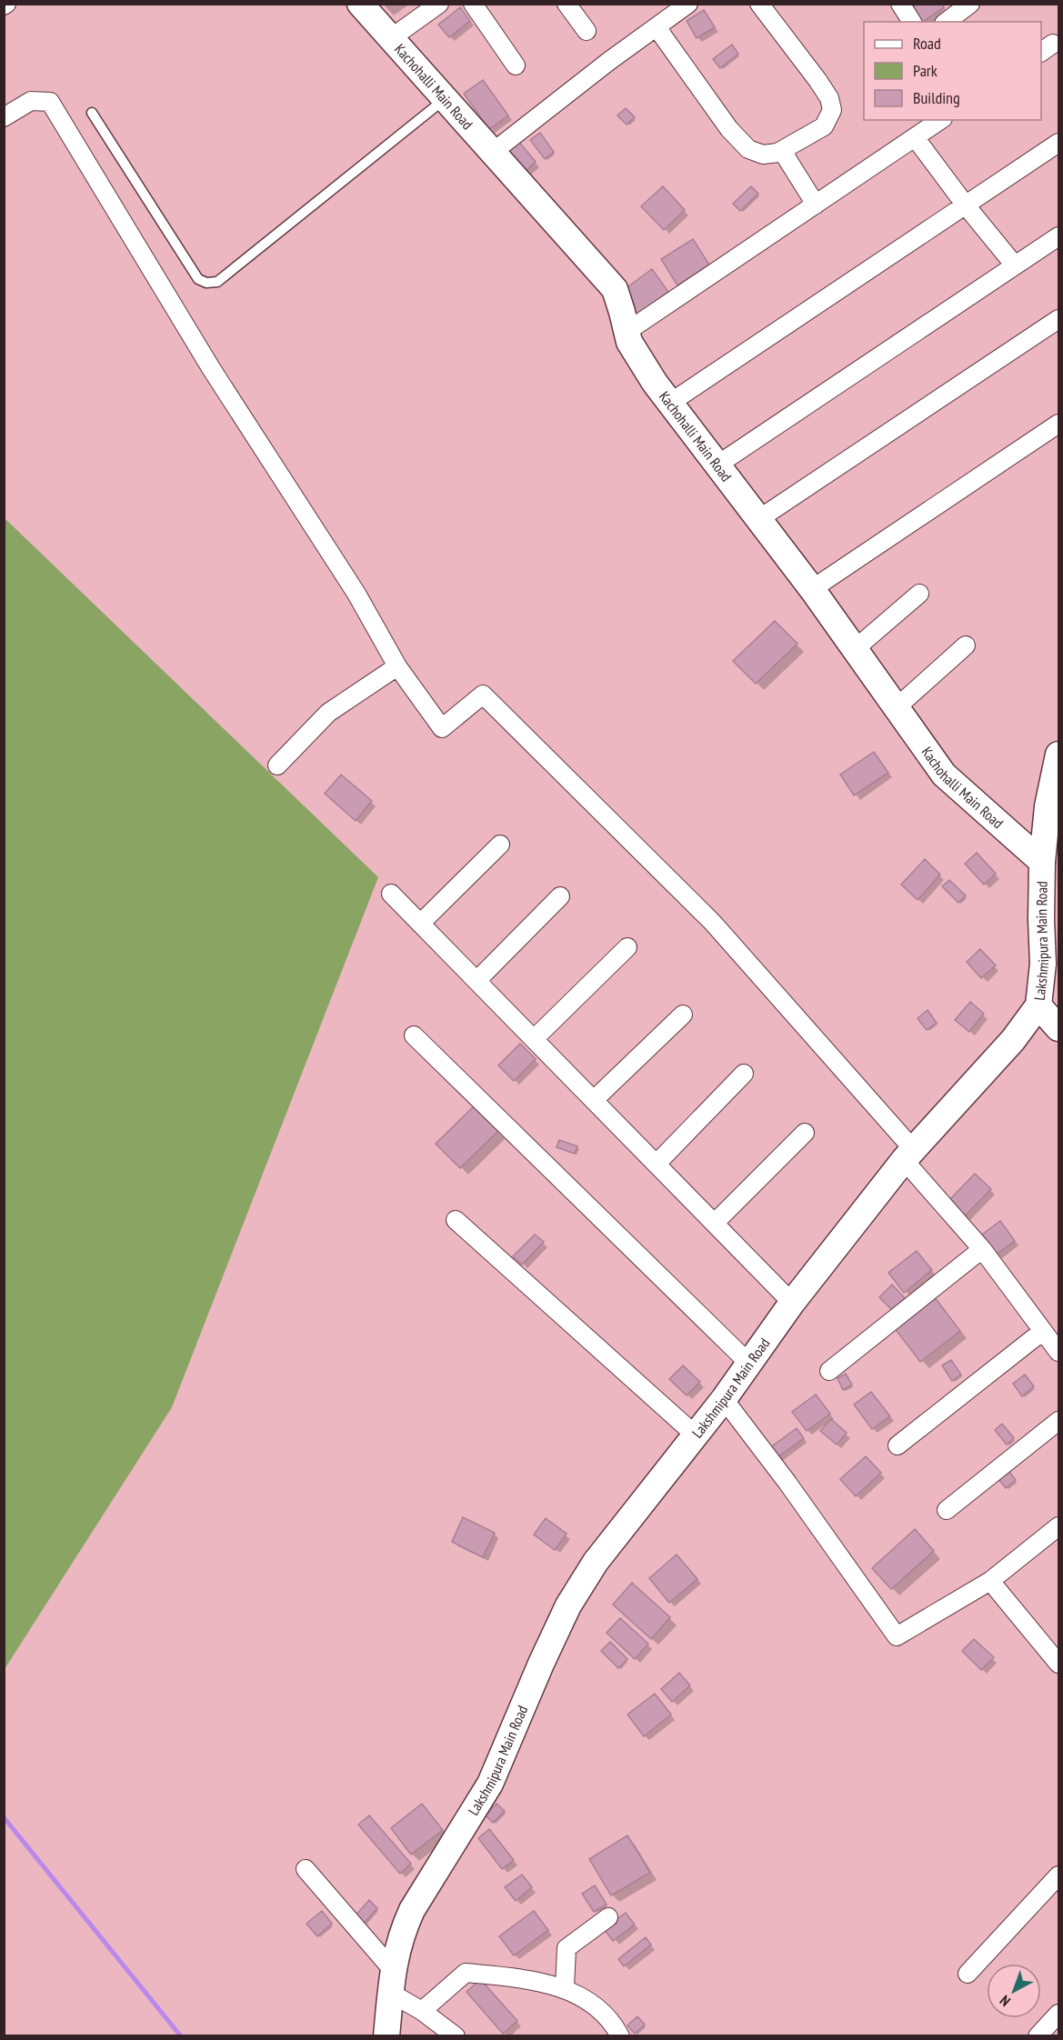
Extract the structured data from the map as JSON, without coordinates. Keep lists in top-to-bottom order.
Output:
{
  "streets": {
    "main road": ["Kachohalli Main Road", "Lakshmipura Main Road"]
  },
  "crossings": [
    ["Kachohalli Main Road", "Lakshmipura Main Road"]
  ],
  "legend": ["Road", "Park", "Building"],
  "north": "bottom left"
}
